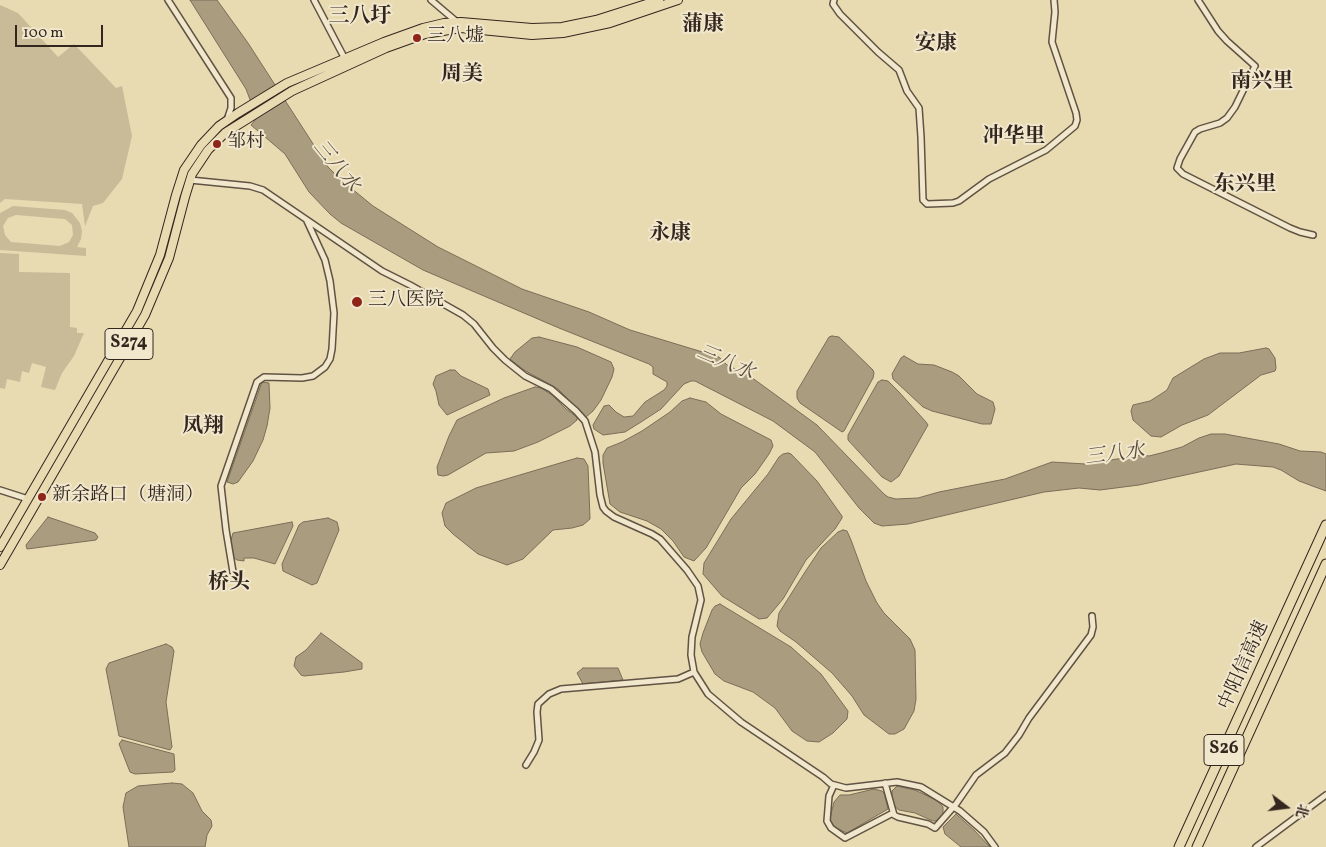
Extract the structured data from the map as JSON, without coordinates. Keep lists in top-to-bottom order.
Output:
{
  "streets": {
    "highway": ["中阳信高速", "S26"],
    "main road": ["S274"]
  },
  "districts": [
    "三八圩",
    "蒲康",
    "安康",
    "周美",
    "南兴里",
    "冲华里",
    "东兴里",
    "永康",
    "凤翔",
    "桥头"
  ],
  "water": ["三八水"],
  "places": [
    "三八墟",
    "邹村",
    "三八医院",
    "新余路口（塘洞）"
  ],
  "scale_bar": "100 m",
  "north": "right"
}
